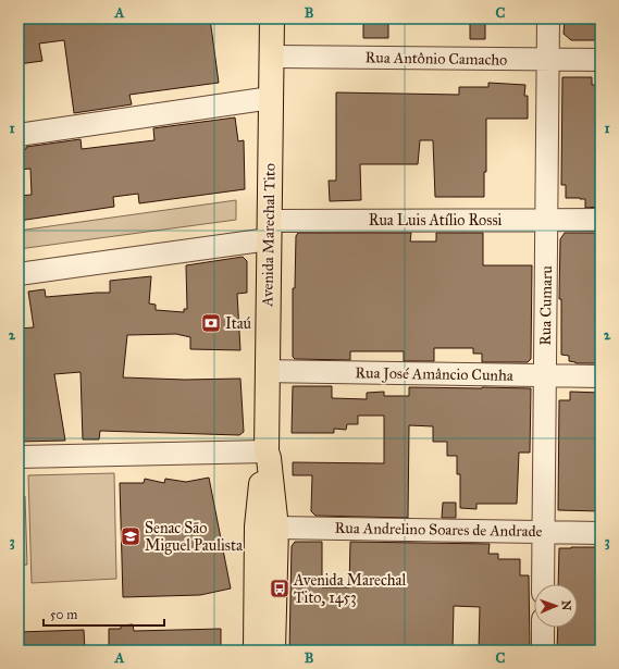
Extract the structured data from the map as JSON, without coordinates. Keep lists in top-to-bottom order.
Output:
{
  "streets": {
    "main road": ["Avenida Marechal Tito"],
    "street": [
      "Rua Antônio Camacho",
      "Rua Luis Atílio Rossi",
      "Rua Cumaru",
      "Rua José Amâncio Cunha",
      "Rua Andrelino Soares de Andrade"
    ]
  },
  "crossings": [
    ["Rua Antônio Camacho", "Avenida Marechal Tito"],
    ["Rua Antônio Camacho", "Rua Cumaru"],
    ["Rua Luis Atílio Rossi", "Avenida Marechal Tito"],
    ["Rua Luis Atílio Rossi", "Rua Cumaru"],
    ["Avenida Marechal Tito", "Rua José Amâncio Cunha"],
    ["Rua Cumaru", "Rua José Amâncio Cunha"],
    ["Rua Cumaru", "Rua Andrelino Soares de Andrade"]
  ],
  "places": {
    "bank": ["Itaú"],
    "school or university": ["Senac São Miguel Paulista"],
    "bus stop": ["Avenida Marechal Tito, 1453"]
  },
  "scale_bar": "50 m",
  "north": "right",
  "grid": {
    "columns": ["A", "B", "C"],
    "rows": ["1", "2", "3"]
  }
}
